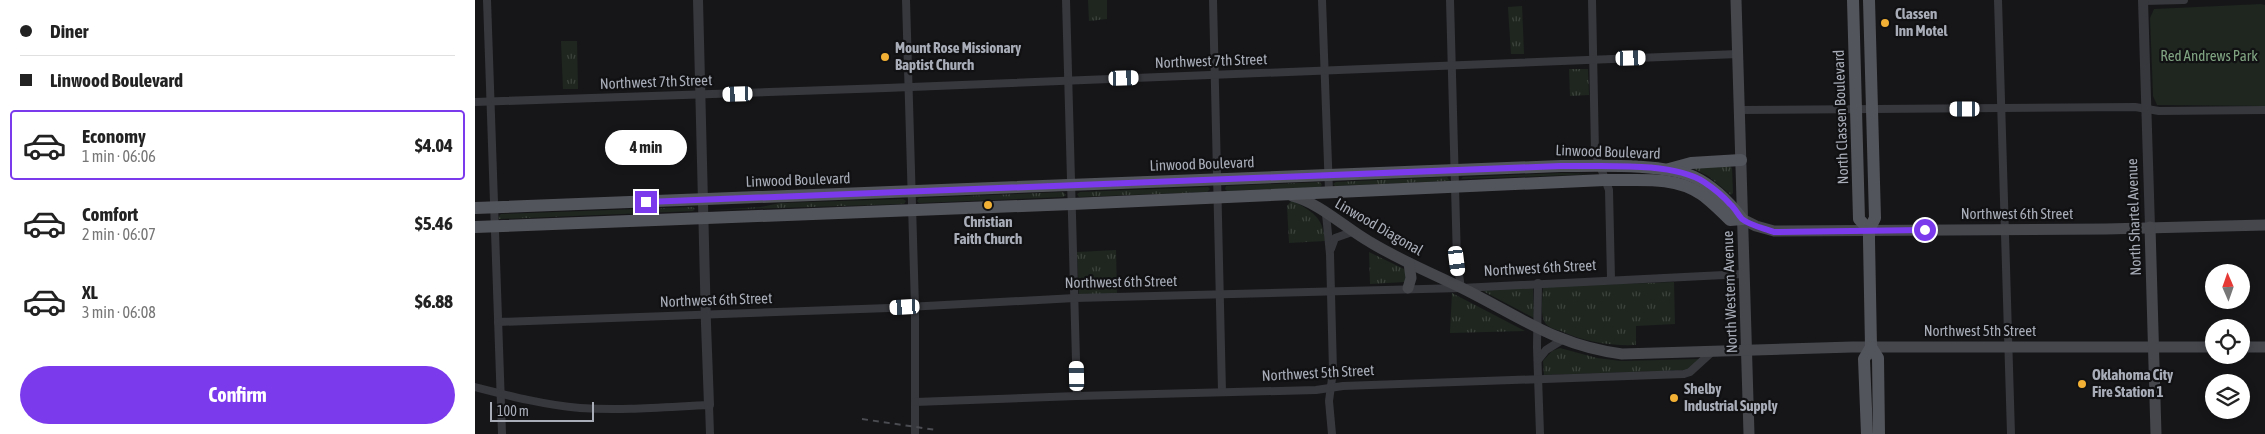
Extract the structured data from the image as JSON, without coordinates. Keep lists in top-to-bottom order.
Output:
{
  "streets": {
    "main road": [
      "North Classen Boulevard",
      "Linwood Boulevard",
      "Northwest 6th Street",
      "North Shartel Avenue",
      "Linwood Diagonal",
      "North Western Avenue",
      "Northwest 5th Street"
    ],
    "street": ["Northwest 7th Street"]
  },
  "crossings": [
    ["Northwest 7th Street", "North Western Avenue"],
    ["North Classen Boulevard", "Northwest 6th Street"],
    ["North Classen Boulevard", "Northwest 5th Street"],
    ["Linwood Boulevard", "Northwest 6th Street"],
    ["Linwood Boulevard", "Linwood Diagonal"],
    ["Linwood Boulevard", "North Western Avenue"],
    ["Northwest 6th Street", "North Shartel Avenue"],
    ["Northwest 6th Street", "Linwood Diagonal"],
    ["Northwest 6th Street", "North Western Avenue"],
    ["North Shartel Avenue", "Northwest 5th Street"],
    ["Linwood Diagonal", "North Western Avenue"],
    ["Linwood Diagonal", "Northwest 5th Street"],
    ["North Western Avenue", "Northwest 5th Street"]
  ],
  "parks": ["Red Andrews Park"],
  "places": [
    "Classen Inn Motel",
    "Mount Rose Missionary Baptist Church",
    "Christian Faith Church",
    "Oklahoma City Fire Station 1",
    "Shelby Industrial Supply"
  ],
  "scale_bar": "100 m",
  "north": "top",
  "page": {
    "banner": ["Diner", "Linwood Boulevard"],
    "list": [
      {
        "name": "Economy",
        "note": "1 min · 06:06",
        "value": "$4.04"
      },
      {
        "name": "Comfort",
        "note": "2 min · 06:07",
        "value": "$5.46"
      },
      {
        "name": "XL",
        "note": "3 min · 06:08",
        "value": "$6.88"
      }
    ],
    "bubble": "4 min",
    "buttons": "Confirm",
    "scale": "100 m"
  }
}
